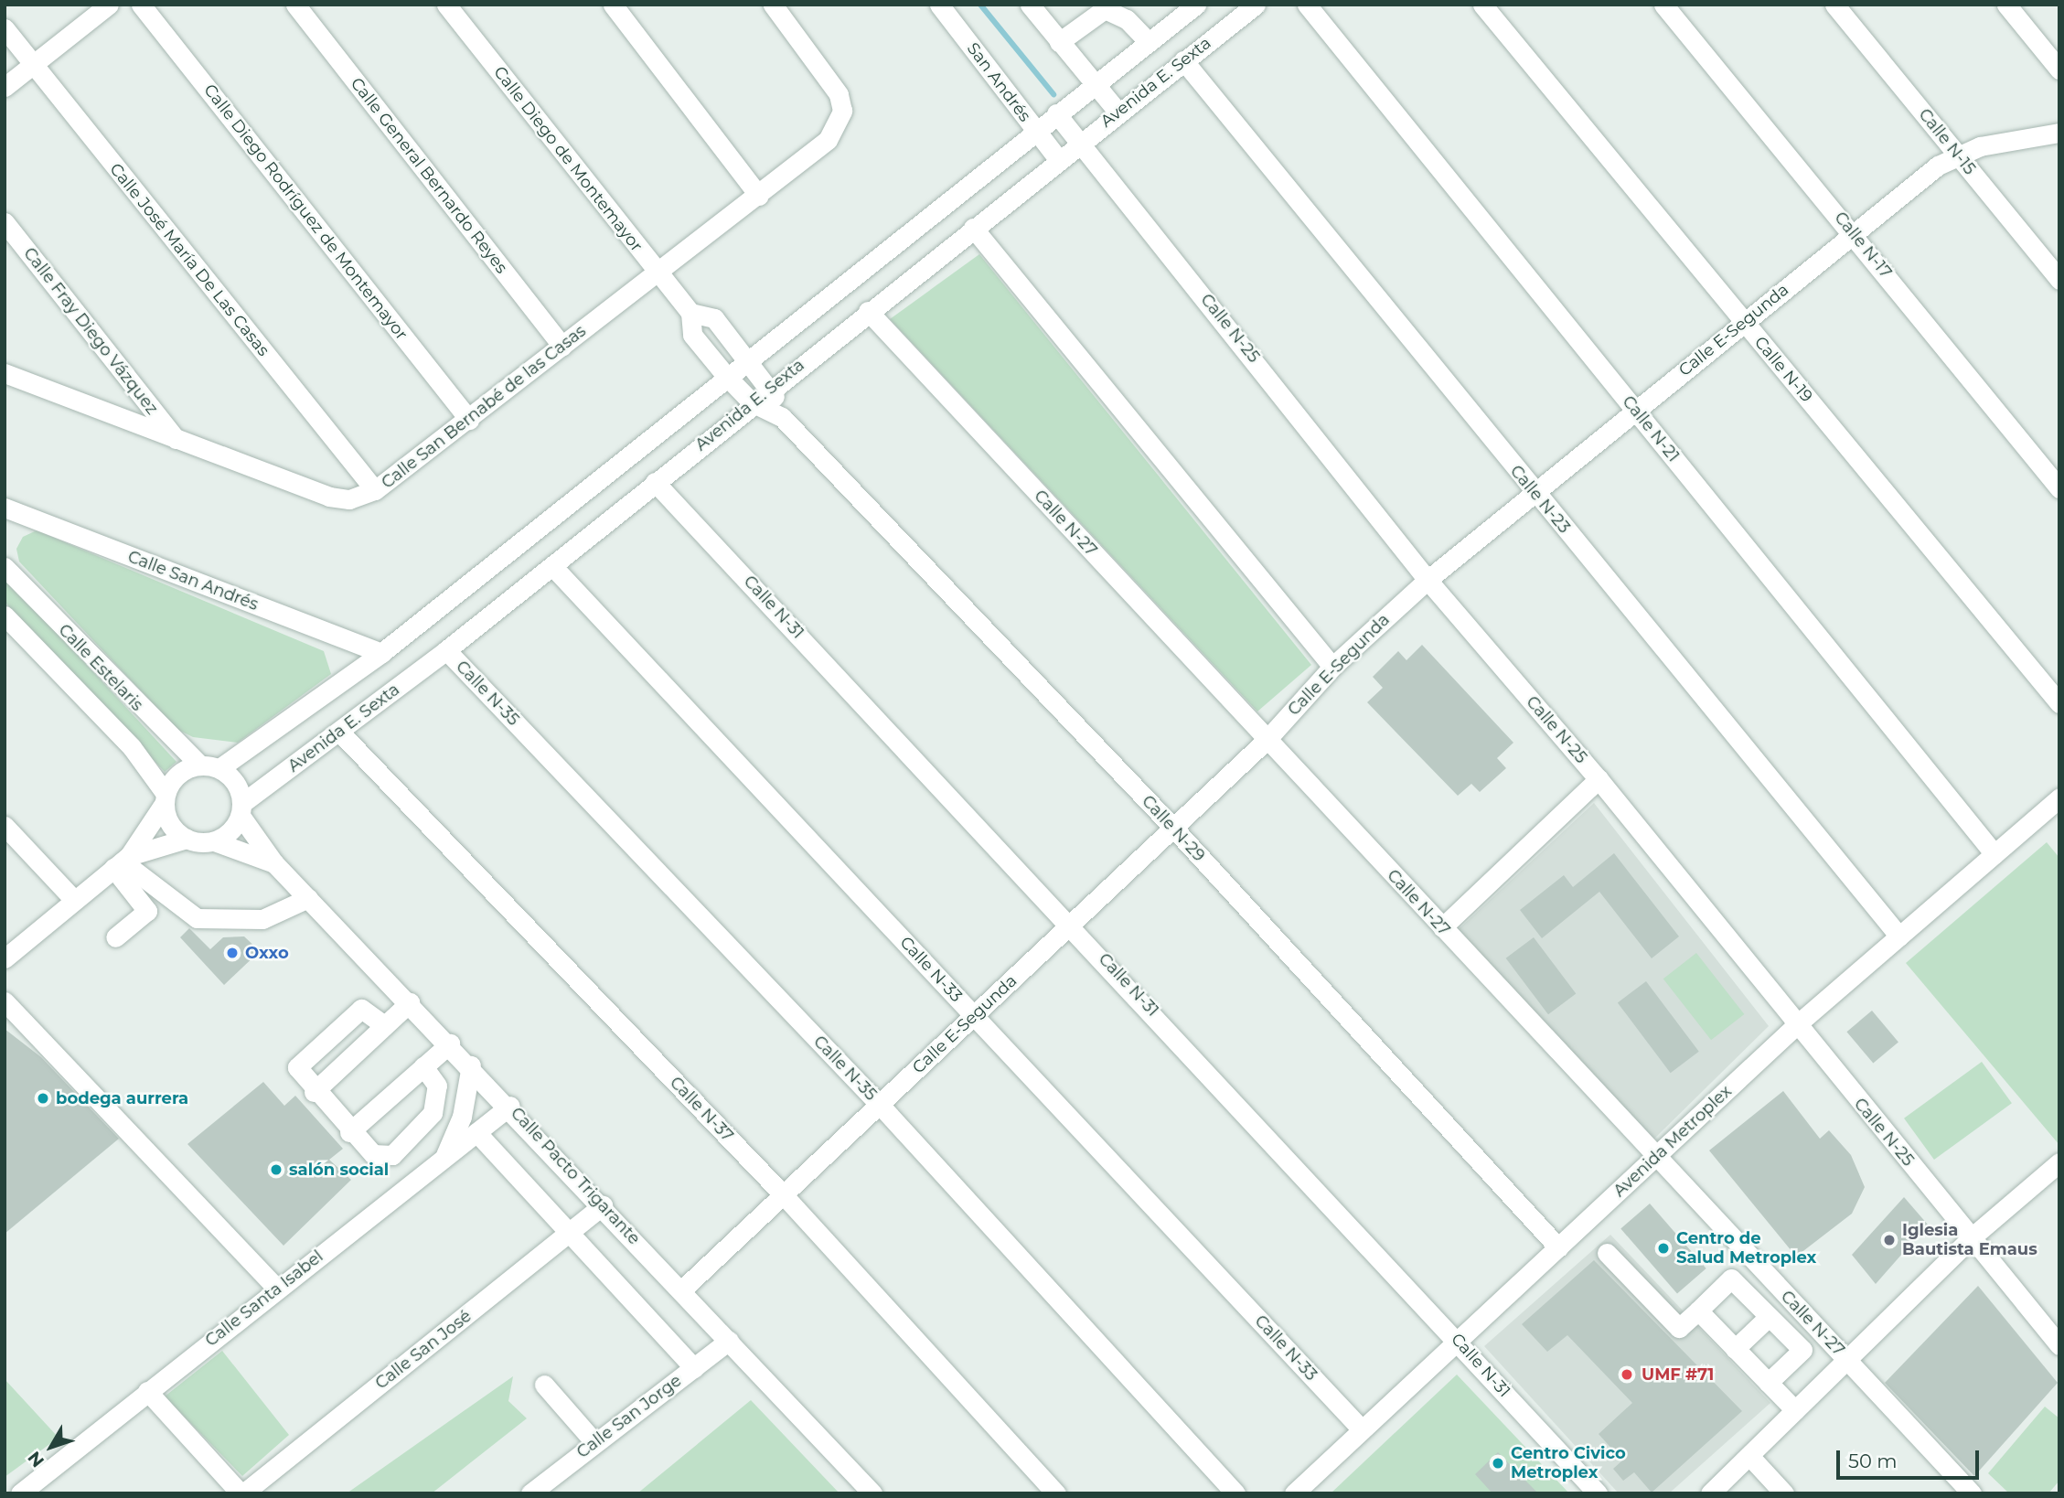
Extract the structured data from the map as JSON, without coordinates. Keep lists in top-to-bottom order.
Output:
{
  "streets": {
    "street": [
      "San Andrés",
      "Avenida E. Sexta",
      "Calle N-15",
      "Calle Diego de Montemayor",
      "Calle General Bernardo Reyes",
      "Calle Diego Rodríguez de Montemayor",
      "Calle N-17",
      "Calle José María De Las Casas",
      "Calle N-25",
      "Calle E-Segunda",
      "Calle Fray Diego Vázquez",
      "Calle N-19",
      "Calle San Bernabé de las Casas",
      "Calle N-21",
      "Calle N-23",
      "Calle N-27",
      "Calle San Andrés",
      "Calle N-31",
      "Calle Estelaris",
      "Calle N-35",
      "Calle N-29",
      "Calle N-33",
      "Calle N-37",
      "Avenida Metroplex",
      "Calle Pacto Trigarante",
      "Calle Santa Isabel",
      "Calle San José",
      "Calle San Jorge"
    ]
  },
  "crossings": [
    ["San Andrés", "Avenida E. Sexta"],
    ["Avenida E. Sexta", "Calle Diego de Montemayor"],
    ["Avenida E. Sexta", "Calle N-25"],
    ["Avenida E. Sexta", "Calle N-23"],
    ["Avenida E. Sexta", "Calle N-27"],
    ["Avenida E. Sexta", "Calle N-31"],
    ["Avenida E. Sexta", "Calle Estelaris"],
    ["Avenida E. Sexta", "Calle N-35"],
    ["Avenida E. Sexta", "Calle N-29"],
    ["Avenida E. Sexta", "Calle N-33"],
    ["Avenida E. Sexta", "Calle N-37"],
    ["Avenida E. Sexta", "Calle Pacto Trigarante"],
    ["Calle N-15", "Calle E-Segunda"],
    ["Calle Diego de Montemayor", "Calle San Bernabé de las Casas"],
    ["Calle Diego de Montemayor", "Calle N-29"],
    ["Calle General Bernardo Reyes", "Calle San Bernabé de las Casas"],
    ["Calle Diego Rodríguez de Montemayor", "Calle San Bernabé de las Casas"],
    ["Calle N-17", "Calle E-Segunda"],
    ["Calle José María De Las Casas", "Calle San Bernabé de las Casas"],
    ["Calle N-25", "Calle E-Segunda"],
    ["Calle N-25", "Avenida Metroplex"],
    ["Calle E-Segunda", "Calle N-19"],
    ["Calle E-Segunda", "Calle N-21"],
    ["Calle E-Segunda", "Calle N-23"],
    ["Calle E-Segunda", "Calle N-27"],
    ["Calle E-Segunda", "Calle N-31"],
    ["Calle E-Segunda", "Calle N-35"],
    ["Calle E-Segunda", "Calle N-29"],
    ["Calle E-Segunda", "Calle N-33"],
    ["Calle E-Segunda", "Calle N-37"],
    ["Calle E-Segunda", "Calle Pacto Trigarante"],
    ["Calle Fray Diego Vázquez", "Calle San Bernabé de las Casas"],
    ["Calle N-21", "Avenida Metroplex"],
    ["Calle N-23", "Avenida Metroplex"],
    ["Calle N-27", "Avenida Metroplex"],
    ["Calle N-31", "Avenida Metroplex"],
    ["Calle Estelaris", "Calle Pacto Trigarante"],
    ["Calle N-29", "Avenida Metroplex"],
    ["Calle N-33", "Avenida Metroplex"],
    ["Calle Pacto Trigarante", "Calle Santa Isabel"],
    ["Calle Pacto Trigarante", "Calle San José"],
    ["Calle Pacto Trigarante", "Calle San Jorge"]
  ],
  "places": [
    "Oxxo",
    "bodega aurrera",
    "salón social",
    "Iglesia Bautista Emaus",
    "Centro de Salud Metroplex",
    "UMF #71",
    "Centro Civico Metroplex"
  ],
  "scale_bar": "50 m",
  "north": "bottom left"
}
